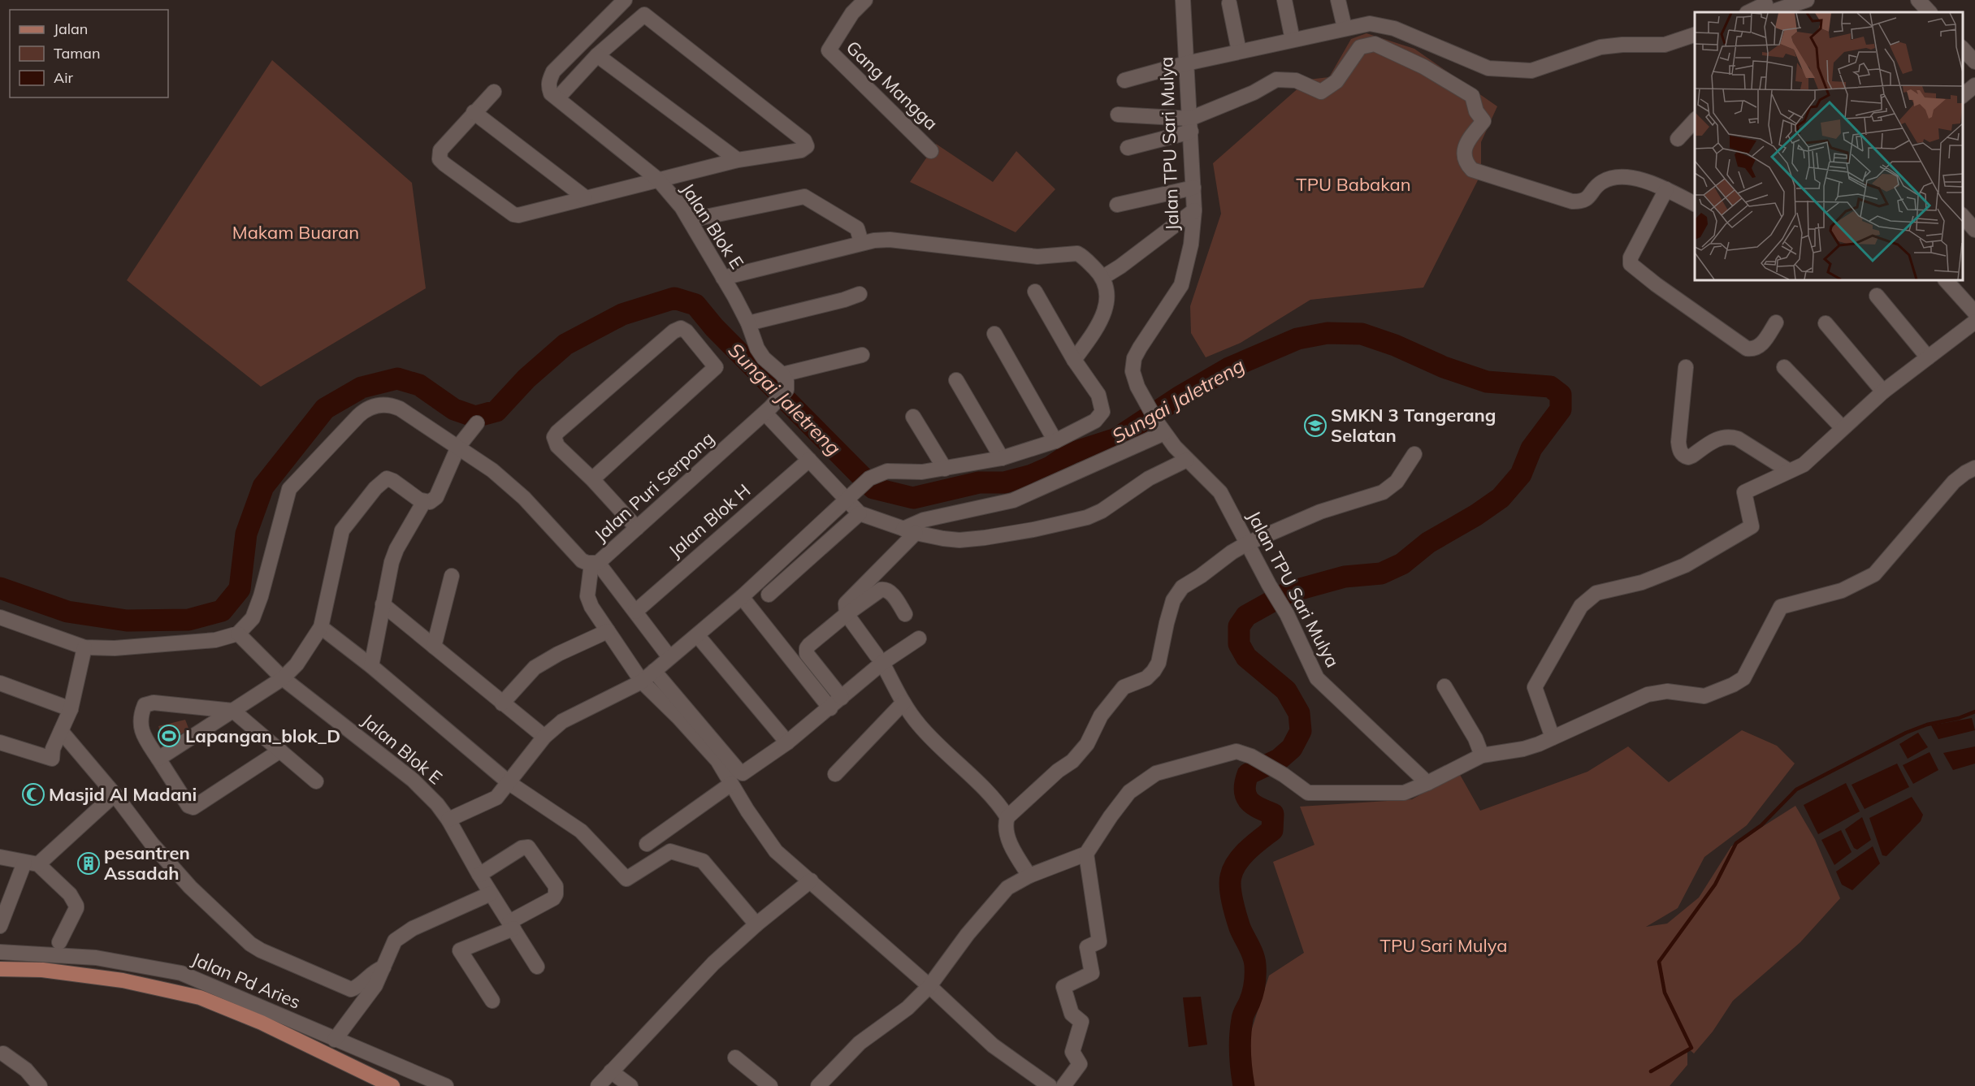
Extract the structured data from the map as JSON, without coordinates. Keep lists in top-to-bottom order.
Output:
{
  "streets": {
    "street": [
      "Gang Mangga",
      "Jalan TPU Sari Mulya",
      "Jalan Blok E",
      "Jalan Puri Serpong",
      "Jalan Blok H",
      "Jalan Pd Aries"
    ]
  },
  "crossings": [
    ["Jalan Blok E", "Jalan Puri Serpong"]
  ],
  "water": ["Sungai Jaletreng"],
  "parks": ["TPU Babakan", "Makam Buaran", "TPU Sari Mulya"],
  "places": {
    "school or university": ["SMKN 3 Tangerang Selatan"],
    "sports": ["Lapangan_blok_D"],
    "mosque": ["Masjid Al Madani"],
    "building": ["pesantren Assadah"]
  },
  "legend": ["Jalan", "Taman", "Air"]
}
